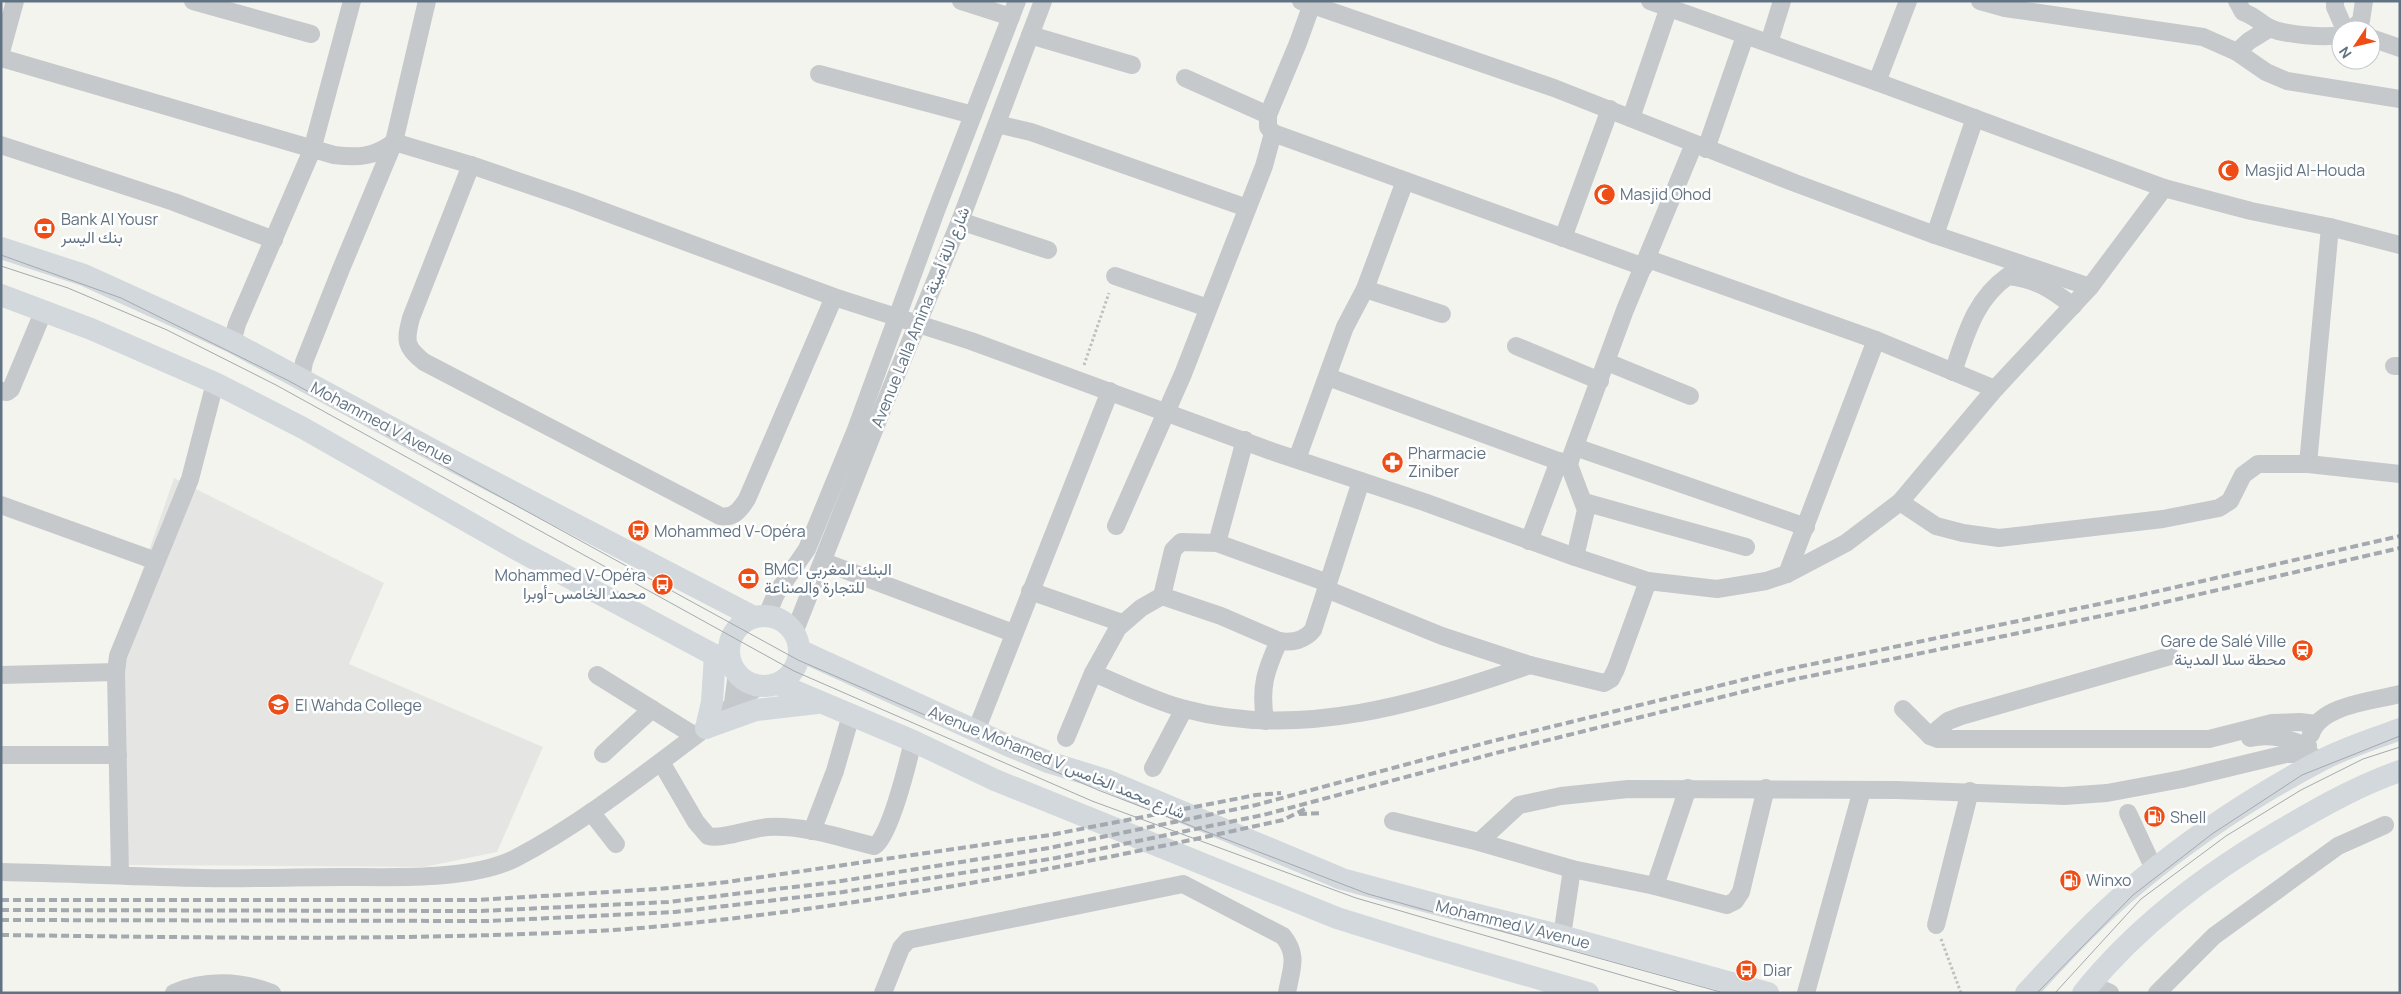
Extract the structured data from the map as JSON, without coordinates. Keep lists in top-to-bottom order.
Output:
{
  "streets": {
    "main road": ["Mohammed V Avenue", "Avenue Mohamed V شارع محمد الخامس"],
    "street": ["Avenue Lalla Amina شارع لالة أمينة"]
  },
  "crossings": [
    ["Avenue Lalla Amina شارع لالة أمينة", "Mohammed V Avenue"],
    ["Avenue Lalla Amina شارع لالة أمينة", "Avenue Mohamed V شارع محمد الخامس"],
    ["Mohammed V Avenue", "Avenue Mohamed V شارع محمد الخامس"]
  ],
  "places": {
    "mosque": ["Masjid Al-Houda", "Masjid Ohod"],
    "bank": ["Bank Al Yousr بنك اليسر", "BMCI البنك المغربي للتجارة والصناعة"],
    "pharmacy": ["Pharmacie Ziniber"],
    "bus stop": ["Mohammed V-Opéra", "Mohammed V-Opéra محمد الخامس-أوبرا", "Diar"],
    "station": ["Gare de Salé Ville محطة سلا المدينة"],
    "school or university": ["El Wahda College"],
    "fuel station": ["Shell", "Winxo"]
  },
  "north": "bottom left"
}
